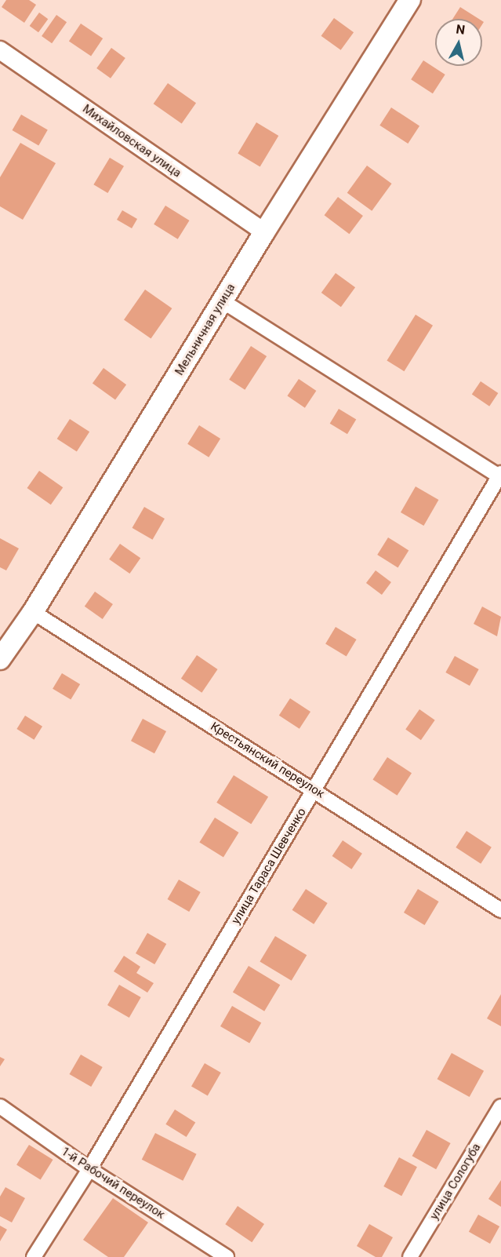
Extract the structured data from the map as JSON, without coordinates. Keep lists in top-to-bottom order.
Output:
{
  "streets": {
    "main road": ["Мельничная улица"],
    "street": [
      "Михайловская улица",
      "Крестьянский переулок",
      "улица Тараса Шевченко",
      "улица Сологуба",
      "1-й Рабочий переулок"
    ]
  },
  "crossings": [
    ["Михайловская улица", "Мельничная улица"],
    ["Мельничная улица", "Крестьянский переулок"],
    ["Крестьянский переулок", "улица Тараса Шевченко"],
    ["улица Тараса Шевченко", "1-й Рабочий переулок"]
  ],
  "north": "top"
}
